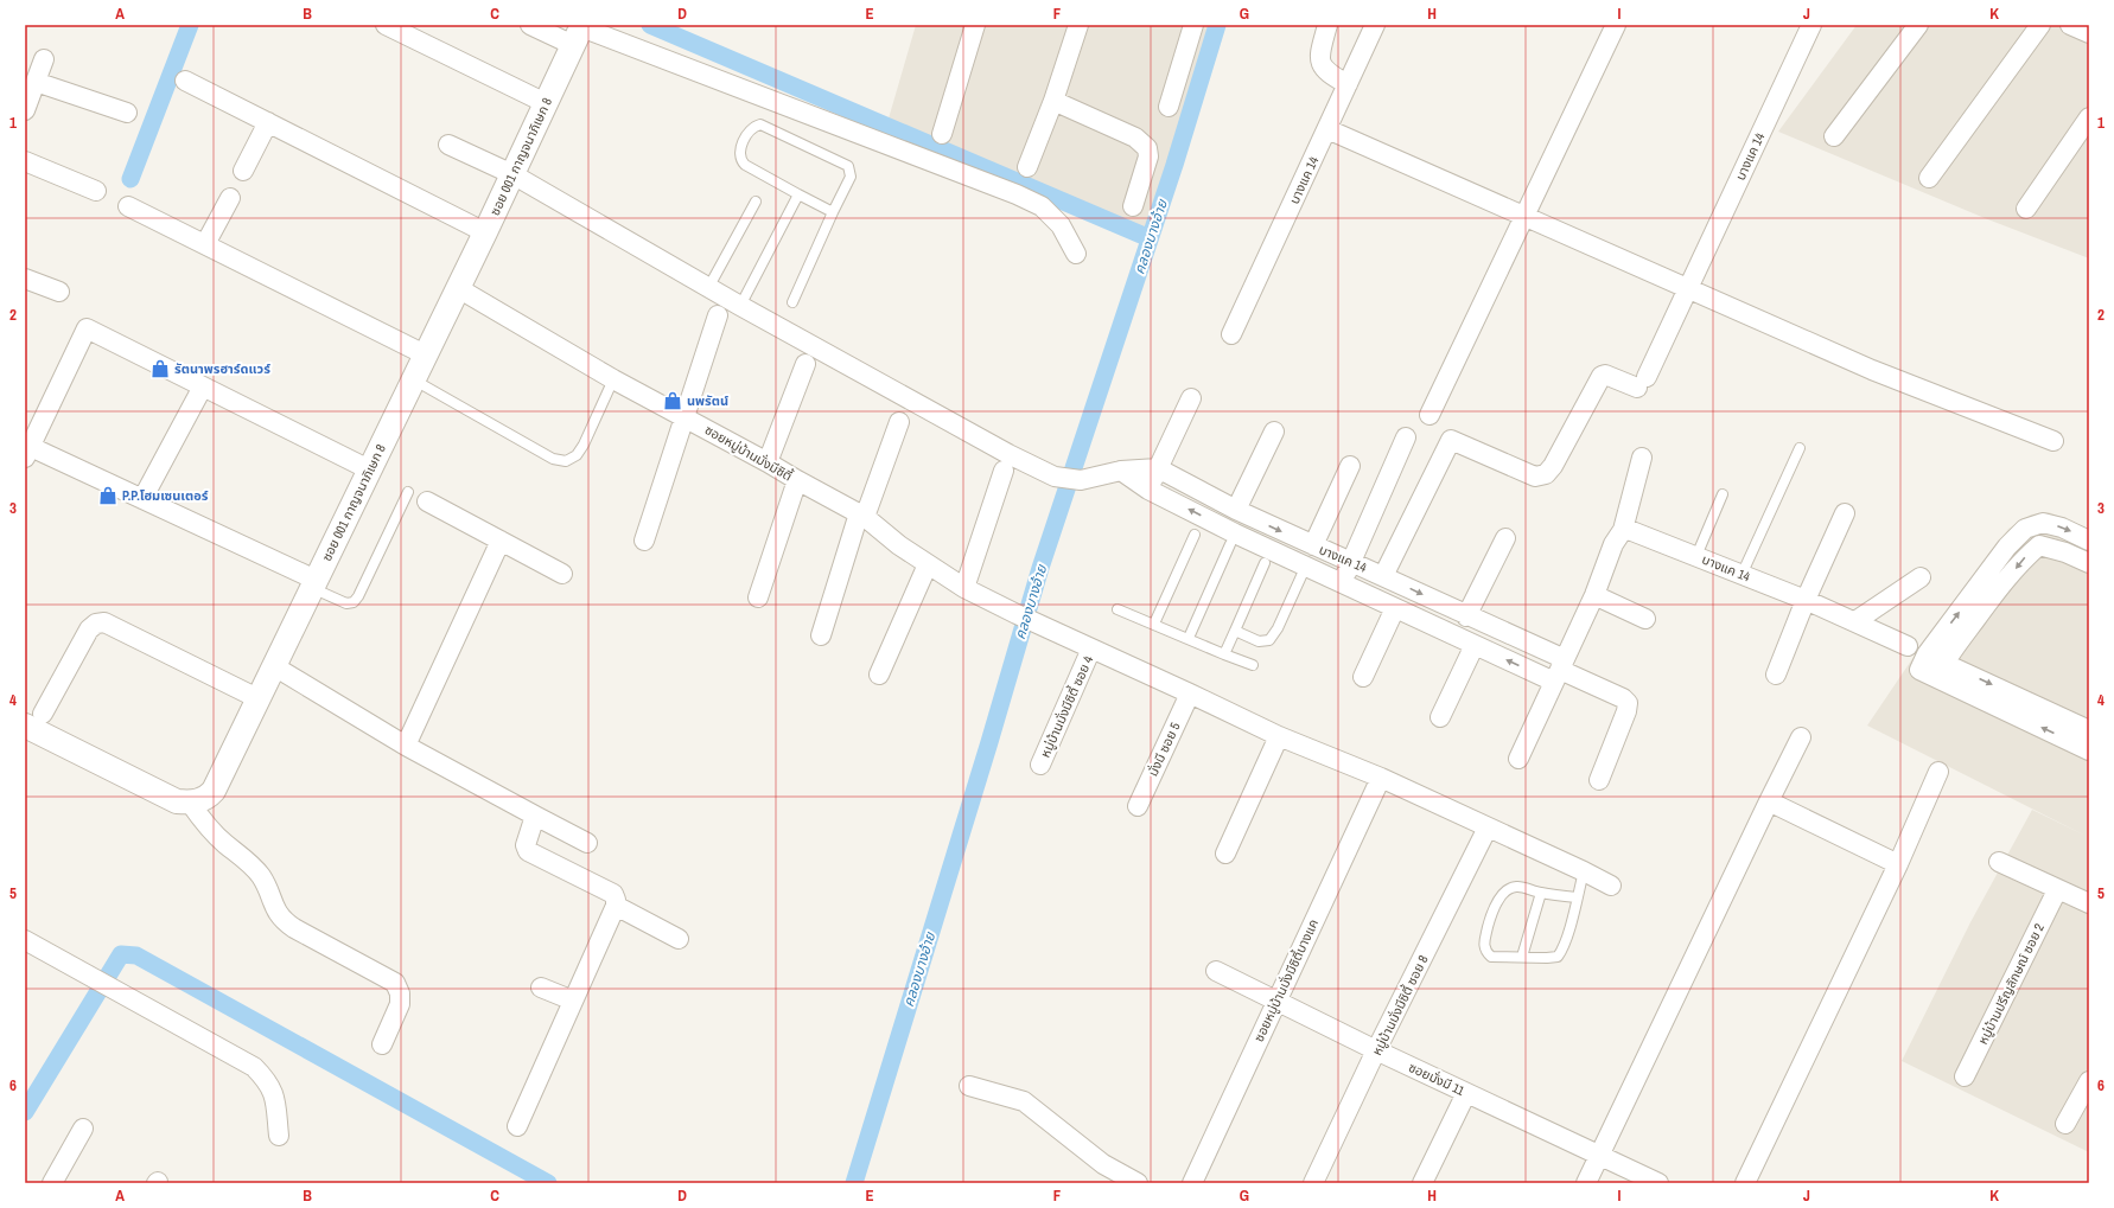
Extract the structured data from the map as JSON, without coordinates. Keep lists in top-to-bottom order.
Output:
{
  "streets": {
    "street": [
      "ซอย 001 กาญจนาภิเษก 8",
      "บางแค 14",
      "ซอยหมู่บ้านมั่งมีซิตี้",
      "หมู่บ้านมั่งมีซิตี้ ซอย 4",
      "มั่งมี ซอย 5",
      "ซอยหมู่บ้านมั่งมีซิตี้บางแค",
      "หมู่บ้านปรีญลักษณ์ ซอย 2",
      "หมู่บ้านมั่งมีซิตี้ ซอย 8",
      "ซอยมั่งมี 11"
    ]
  },
  "crossings": [
    ["ซอย 001 กาญจนาภิเษก 8", "ซอยหมู่บ้านมั่งมีซิตี้"],
    ["ซอยหมู่บ้านมั่งมีซิตี้", "หมู่บ้านมั่งมีซิตี้ ซอย 4"],
    ["ซอยหมู่บ้านมั่งมีซิตี้บางแค", "ซอยมั่งมี 11"],
    ["หมู่บ้านมั่งมีซิตี้ ซอย 8", "ซอยมั่งมี 11"]
  ],
  "water": ["คลองบางอ้าย"],
  "places": {
    "shop": ["รัตนาพรฮาร์ดแวร์", "นพรัตน์", "P.P.โฮมเซนเตอร์"]
  },
  "grid": {
    "columns": [
      "A",
      "B",
      "C",
      "D",
      "E",
      "F",
      "G",
      "H",
      "I",
      "J",
      "K"
    ],
    "rows": [
      "1",
      "2",
      "3",
      "4",
      "5",
      "6"
    ]
  }
}
